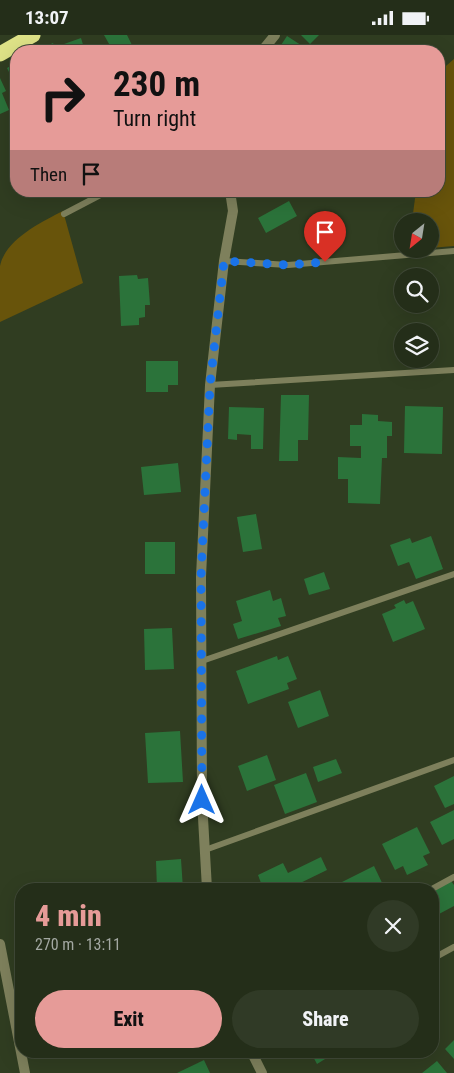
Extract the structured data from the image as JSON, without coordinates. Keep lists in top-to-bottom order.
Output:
{
  "north": "bottom left",
  "page": {
    "status": "13:07",
    "turn": ["230 m", "Turn right"],
    "then": "Then",
    "heading": ["4 min", "270 m · 13:11"],
    "buttons": ["Exit", "Share"]
  }
}
